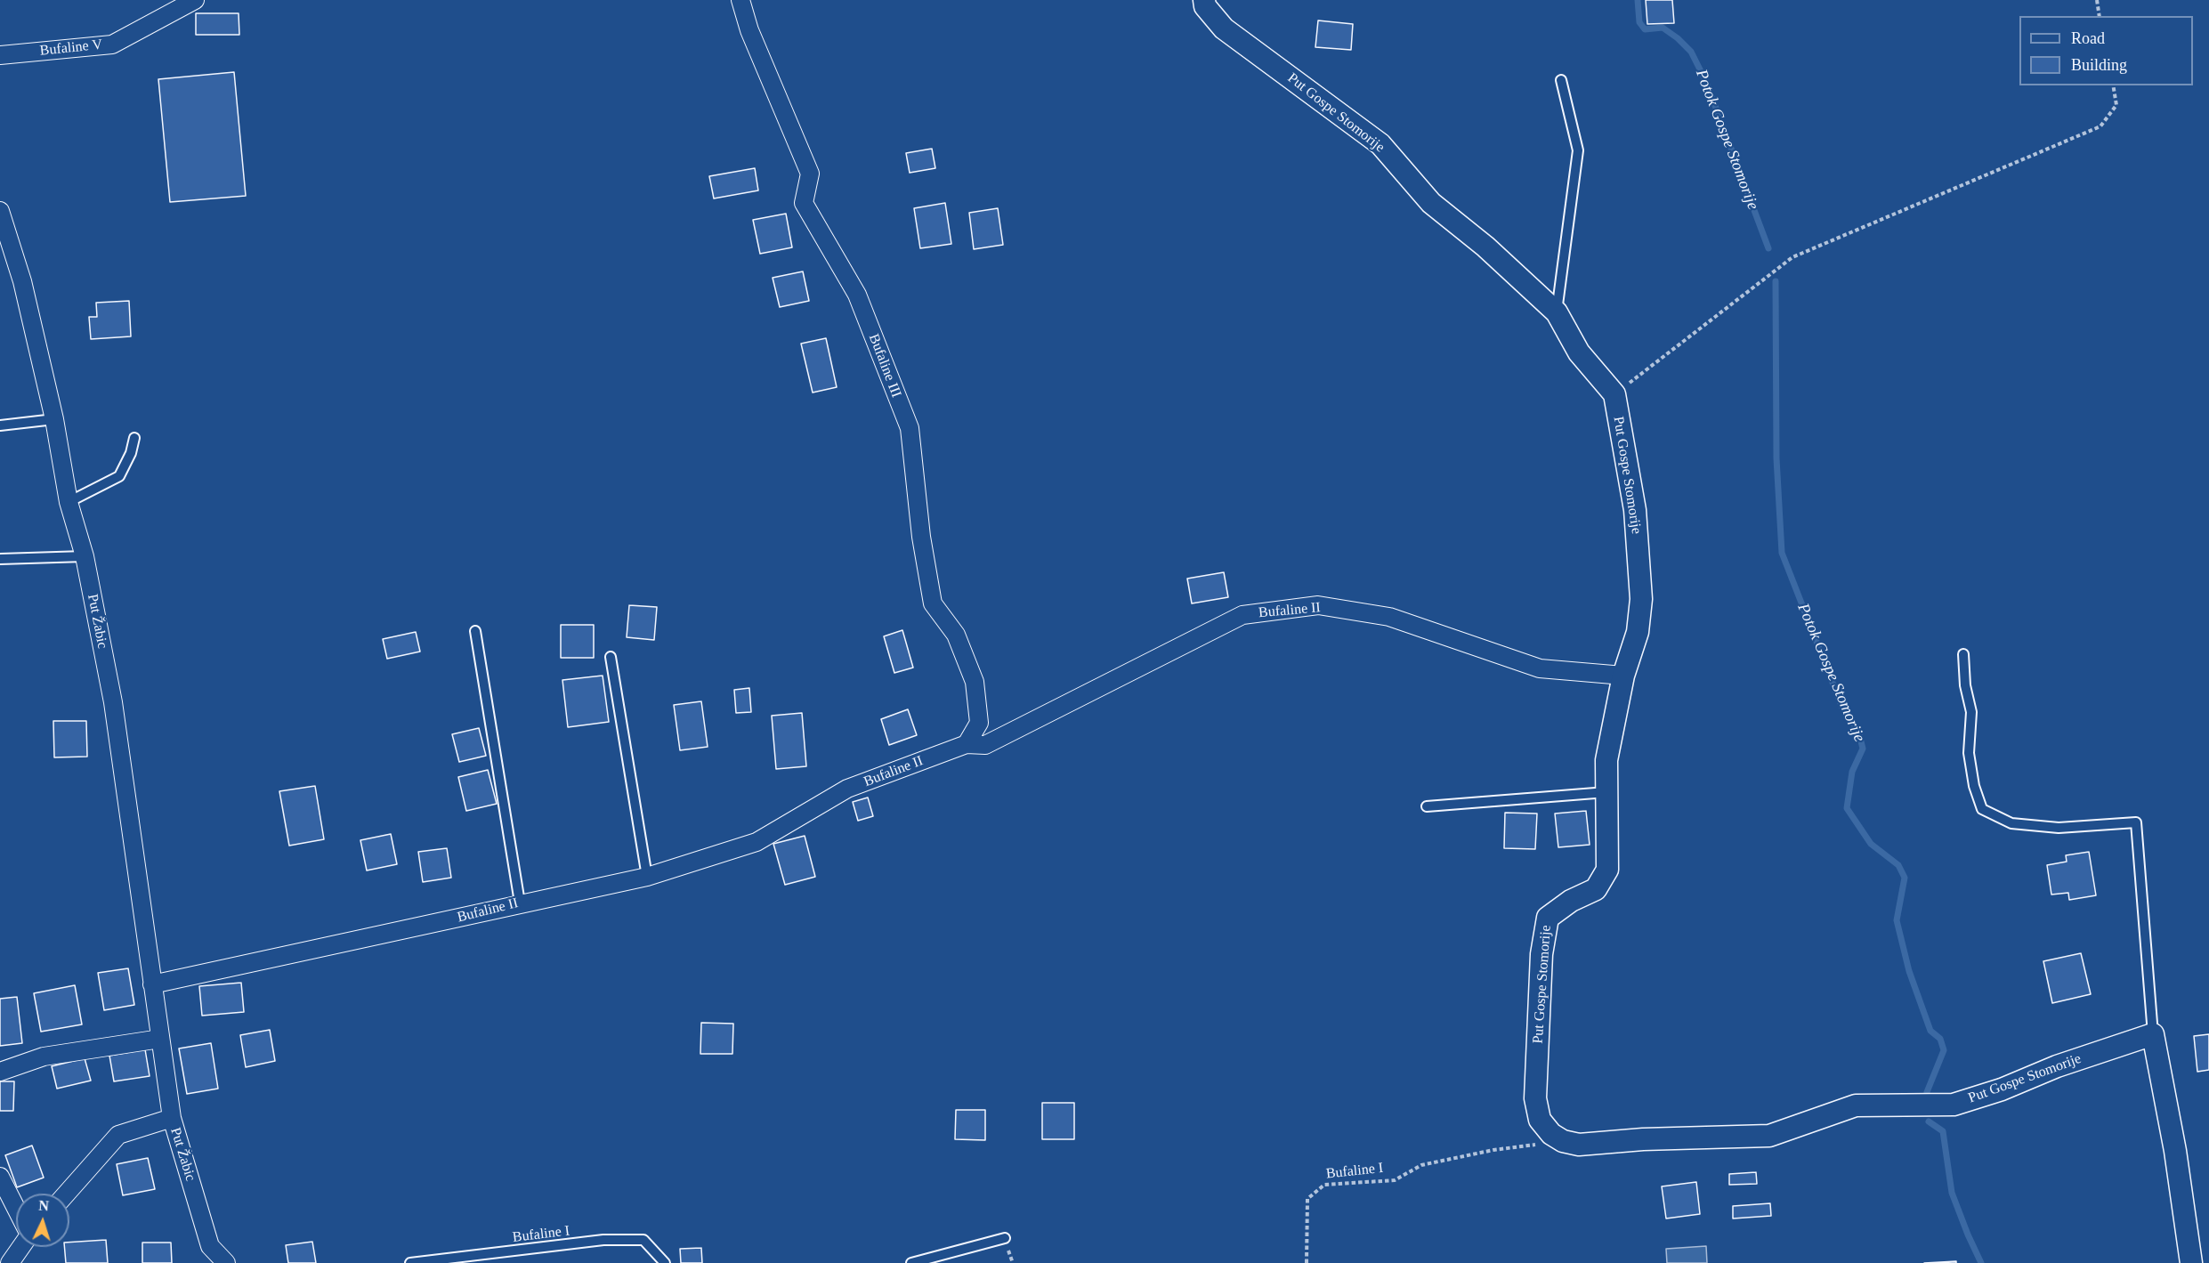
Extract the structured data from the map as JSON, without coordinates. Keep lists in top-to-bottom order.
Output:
{
  "streets": {
    "street": [
      "Bufaline V",
      "Put Gospe Stomorije",
      "Bufaline III",
      "Bufaline II",
      "Put Žabic"
    ],
    "lane": ["Bufaline I"]
  },
  "crossings": [
    ["Put Gospe Stomorije", "Bufaline II"],
    ["Put Gospe Stomorije", "Bufaline I"],
    ["Bufaline III", "Bufaline II"],
    ["Bufaline II", "Put Žabic"]
  ],
  "water": ["Potok Gospe Stomorije"],
  "legend": ["Road", "Building"],
  "north": "top"
}
